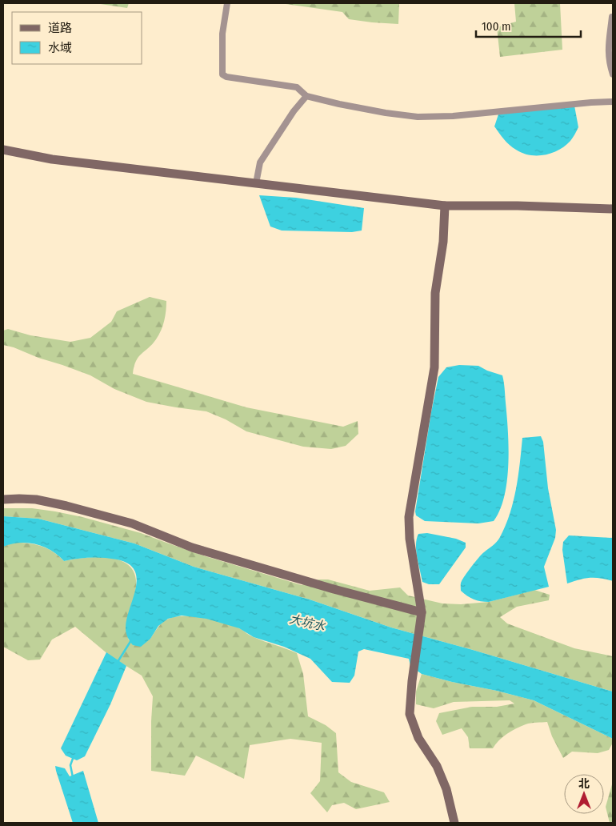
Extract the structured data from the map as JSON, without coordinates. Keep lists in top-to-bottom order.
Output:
{
  "water": ["大坑水"],
  "legend": ["道路", "水域"],
  "scale_bar": "100 m",
  "north": "top"
}
